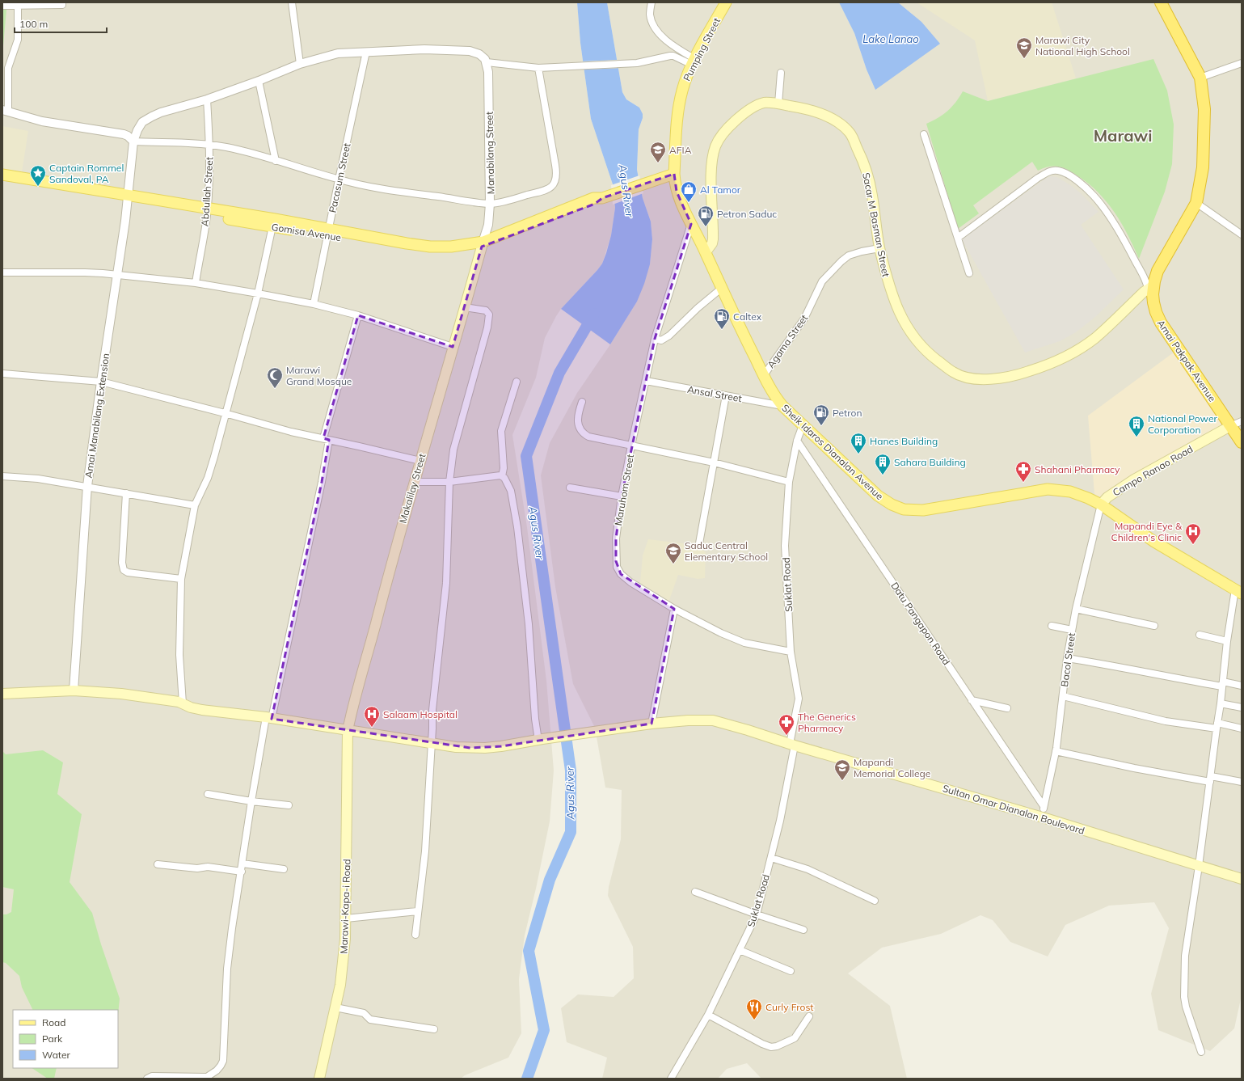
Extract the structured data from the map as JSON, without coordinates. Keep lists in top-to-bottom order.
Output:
{
  "streets": {
    "highway": ["Amai Pakpak Avenue"],
    "main road": [
      "Pumping Street",
      "Sacar M Basman Street",
      "Gomisa Avenue",
      "Sheik Idaros Dianalan Avenue",
      "Campo Ranao Road",
      "Makalilay Street",
      "Sultan Omar Dianalan Boulevard",
      "Marawi-Kapa-i Road"
    ],
    "street": [
      "Manabilang Street",
      "Pacasum Street",
      "Abdullah Street",
      "Agama Street",
      "Ansal Street",
      "Amai Manabilang Extension",
      "Maruhom Street",
      "Suklat Road",
      "Datu Pangapon Road",
      "Bacol Street"
    ]
  },
  "crossings": [
    ["Pumping Street", "Gomisa Avenue"],
    ["Pumping Street", "Sheik Idaros Dianalan Avenue"],
    ["Manabilang Street", "Gomisa Avenue"],
    ["Manabilang Street", "Amai Manabilang Extension"],
    ["Manabilang Street", "Makalilay Street"],
    ["Pacasum Street", "Gomisa Avenue"],
    ["Pacasum Street", "Amai Manabilang Extension"],
    ["Abdullah Street", "Gomisa Avenue"],
    ["Abdullah Street", "Amai Manabilang Extension"],
    ["Sacar M Basman Street", "Agama Street"],
    ["Sacar M Basman Street", "Amai Pakpak Avenue"],
    ["Sacar M Basman Street", "Sheik Idaros Dianalan Avenue"],
    ["Gomisa Avenue", "Amai Manabilang Extension"],
    ["Gomisa Avenue", "Sheik Idaros Dianalan Avenue"],
    ["Gomisa Avenue", "Makalilay Street"],
    ["Agama Street", "Sheik Idaros Dianalan Avenue"],
    ["Amai Pakpak Avenue", "Campo Ranao Road"],
    ["Ansal Street", "Sheik Idaros Dianalan Avenue"],
    ["Ansal Street", "Maruhom Street"],
    ["Amai Manabilang Extension", "Sultan Omar Dianalan Boulevard"],
    ["Sheik Idaros Dianalan Avenue", "Campo Ranao Road"],
    ["Sheik Idaros Dianalan Avenue", "Maruhom Street"],
    ["Sheik Idaros Dianalan Avenue", "Suklat Road"],
    ["Sheik Idaros Dianalan Avenue", "Bacol Street"],
    ["Campo Ranao Road", "Bacol Street"],
    ["Makalilay Street", "Sultan Omar Dianalan Boulevard"],
    ["Makalilay Street", "Marawi-Kapa-i Road"],
    ["Maruhom Street", "Suklat Road"],
    ["Suklat Road", "Datu Pangapon Road"],
    ["Suklat Road", "Sultan Omar Dianalan Boulevard"],
    ["Datu Pangapon Road", "Bacol Street"],
    ["Bacol Street", "Sultan Omar Dianalan Boulevard"],
    ["Sultan Omar Dianalan Boulevard", "Marawi-Kapa-i Road"]
  ],
  "districts": ["Marawi"],
  "water": ["Lake Lanao", "Agus River"],
  "places": {
    "school or university": [
      "Marawi City National High School",
      "AFIA",
      "Saduc Central Elementary School",
      "Mapandi Memorial College"
    ],
    "place": ["Captain Rommel Sandoval, PA"],
    "shop": ["Al Tamor"],
    "fuel station": ["Petron Saduc", "Caltex", "Petron"],
    "mosque": ["Marawi Grand Mosque"],
    "building": ["National Power Corporation", "Hanes Building", "Sahara Building"],
    "pharmacy": ["Shahani Pharmacy", "The Generics Pharmacy"],
    "hospital": ["Mapandi Eye & Children's Clinic", "Salaam Hospital"],
    "restaurant": ["Curly Frost"]
  },
  "legend": ["Road", "Park", "Water"],
  "scale_bar": "100 m"
}
